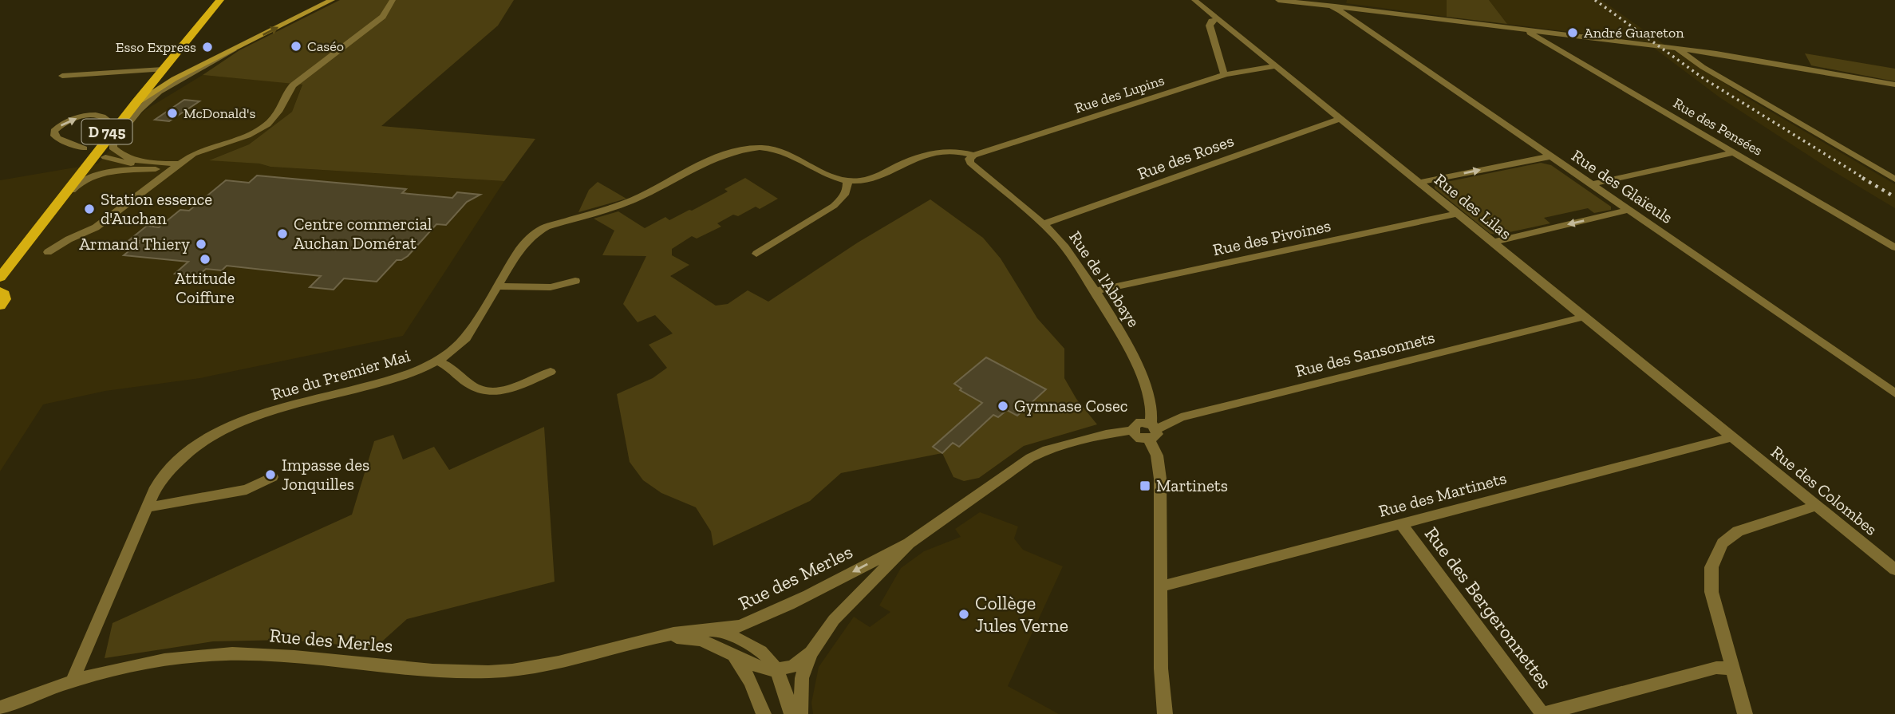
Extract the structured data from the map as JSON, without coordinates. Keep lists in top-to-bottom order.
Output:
{
  "streets": {
    "main road": ["D 745"],
    "street": [
      "Rue des Lupins",
      "Rue des Pensées",
      "Rue des Roses",
      "Rue des Glaïeuls",
      "Rue des Lilas",
      "Rue des Pivoines",
      "Rue de l'Abbaye",
      "Rue des Sansonnets",
      "Rue du Premier Mai",
      "Rue des Colombes",
      "Rue des Martinets",
      "Rue des Merles",
      "Rue des Bergeronnettes"
    ]
  },
  "crossings": [
    ["Rue des Lupins", "Rue des Lilas"],
    ["Rue des Lupins", "Rue de l'Abbaye"],
    ["Rue des Roses", "Rue des Lilas"],
    ["Rue des Roses", "Rue de l'Abbaye"],
    ["Rue des Lilas", "Rue des Pivoines"],
    ["Rue des Lilas", "Rue des Sansonnets"],
    ["Rue des Lilas", "Rue des Colombes"],
    ["Rue des Lilas", "Rue des Martinets"],
    ["Rue des Pivoines", "Rue de l'Abbaye"],
    ["Rue de l'Abbaye", "Rue des Sansonnets"],
    ["Rue de l'Abbaye", "Rue des Martinets"],
    ["Rue de l'Abbaye", "Rue des Merles"],
    ["Rue des Sansonnets", "Rue des Merles"],
    ["Rue du Premier Mai", "Rue des Merles"],
    ["Rue des Colombes", "Rue des Martinets"],
    ["Rue des Martinets", "Rue des Bergeronnettes"]
  ],
  "places": {
    "other": [
      "André Guareton",
      "Caséo",
      "Esso Express",
      "McDonald's",
      "Station essence d'Auchan",
      "Centre commercial Auchan Domérat",
      "Armand Thiery",
      "Attitude Coiffure",
      "Gymnase Cosec",
      "Impasse des Jonquilles",
      "Collège Jules Verne"
    ],
    "transit": ["Martinets"]
  }
}
